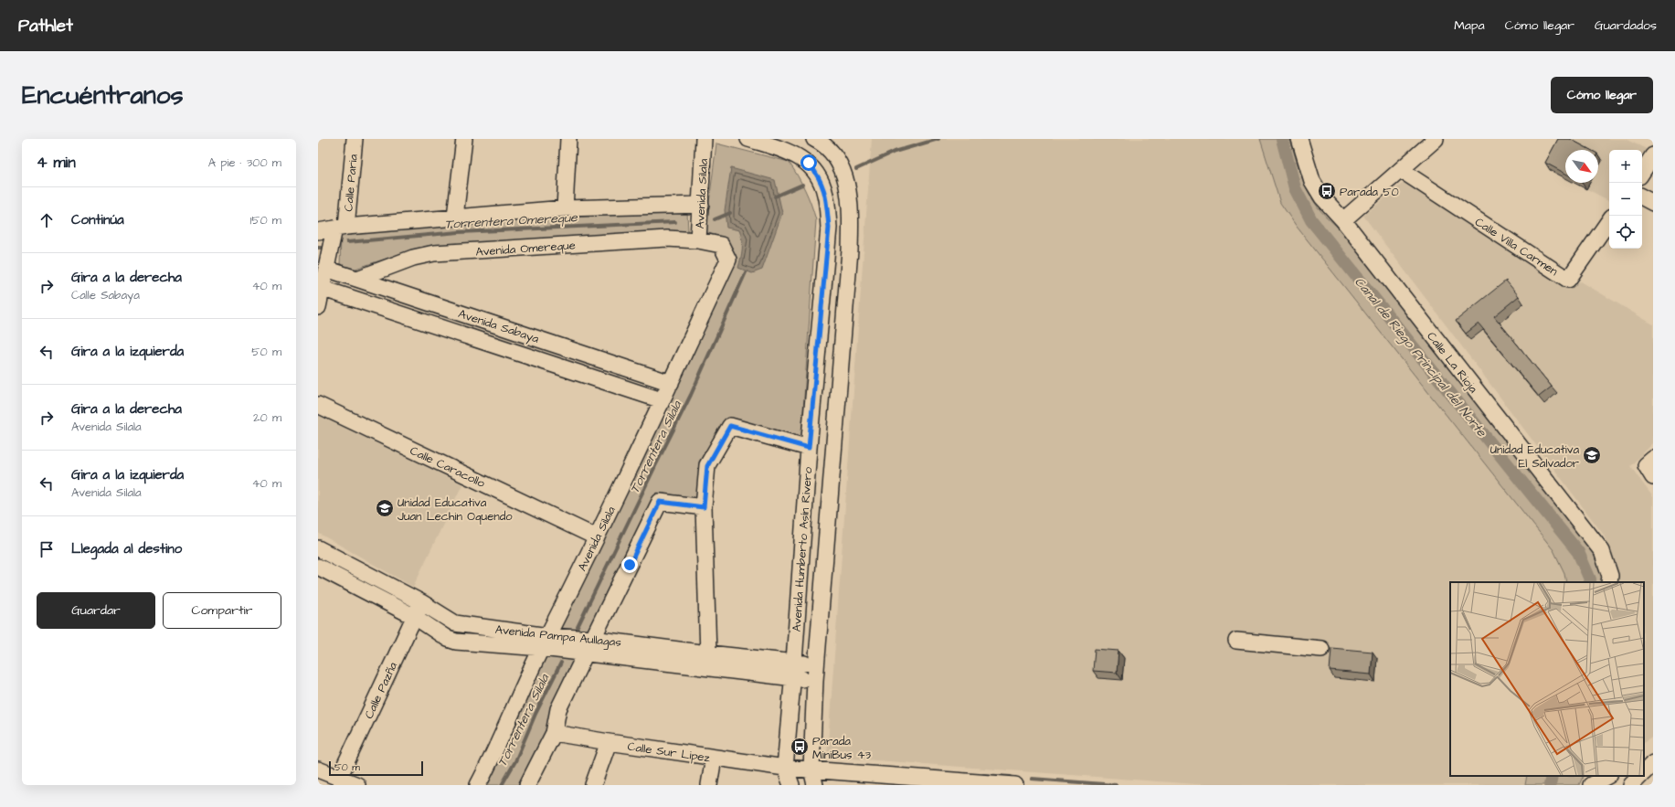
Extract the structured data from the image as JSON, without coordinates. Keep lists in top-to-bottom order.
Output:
{
  "streets": {
    "street": [
      "Calle Paria",
      "Avenida Silala",
      "Calle Villa Carmen",
      "Avenida Omereque",
      "Avenida Sabaya",
      "Calle La Rioja",
      "Calle Caracollo",
      "Avenida Humberto Asín Rivero",
      "Avenida Pampa Aullagas",
      "Calle Pazña",
      "Calle Sur Lipez"
    ]
  },
  "crossings": [
    ["Calle Paria", "Avenida Sabaya"],
    ["Avenida Silala", "Avenida Omereque"],
    ["Avenida Silala", "Avenida Sabaya"],
    ["Avenida Silala", "Calle Caracollo"],
    ["Avenida Silala", "Avenida Pampa Aullagas"],
    ["Avenida Omereque", "Avenida Sabaya"],
    ["Avenida Humberto Asín Rivero", "Avenida Pampa Aullagas"],
    ["Avenida Humberto Asín Rivero", "Calle Sur Lipez"],
    ["Avenida Pampa Aullagas", "Calle Pazña"]
  ],
  "water": ["Torrentera Omereque", "Canal de Riego Principal del Norte", "Torrentera Silala"],
  "places": {
    "bus stop": ["Parada 50", "Parada MiniBus 43"],
    "school or university": ["Unidad Educativa El Salvador", "Unidad Educativa Juan Lechin Oquendo"]
  },
  "scale_bar": "50 m",
  "north": "bottom right",
  "page": {
    "header": "Pathlet",
    "nav": ["Mapa", "Cómo llegar", "Guardados"],
    "buttons": [
      "Cómo llegar",
      ["Guardar", "Compartir"]
    ],
    "title": "Encuéntranos",
    "heading": ["4 min", "A pie · 300 m"],
    "map_buttons": ["+", "−"],
    "list": [
      ["Continúa", "150 m"],
      ["Gira a la derecha", "Calle Sabaya", "40 m"],
      ["Gira a la izquierda", "50 m"],
      ["Gira a la derecha", "Avenida Silala", "20 m"],
      ["Gira a la izquierda", "Avenida Silala", "40 m"],
      "Llegada al destino"
    ],
    "scale": "50 m"
  }
}
